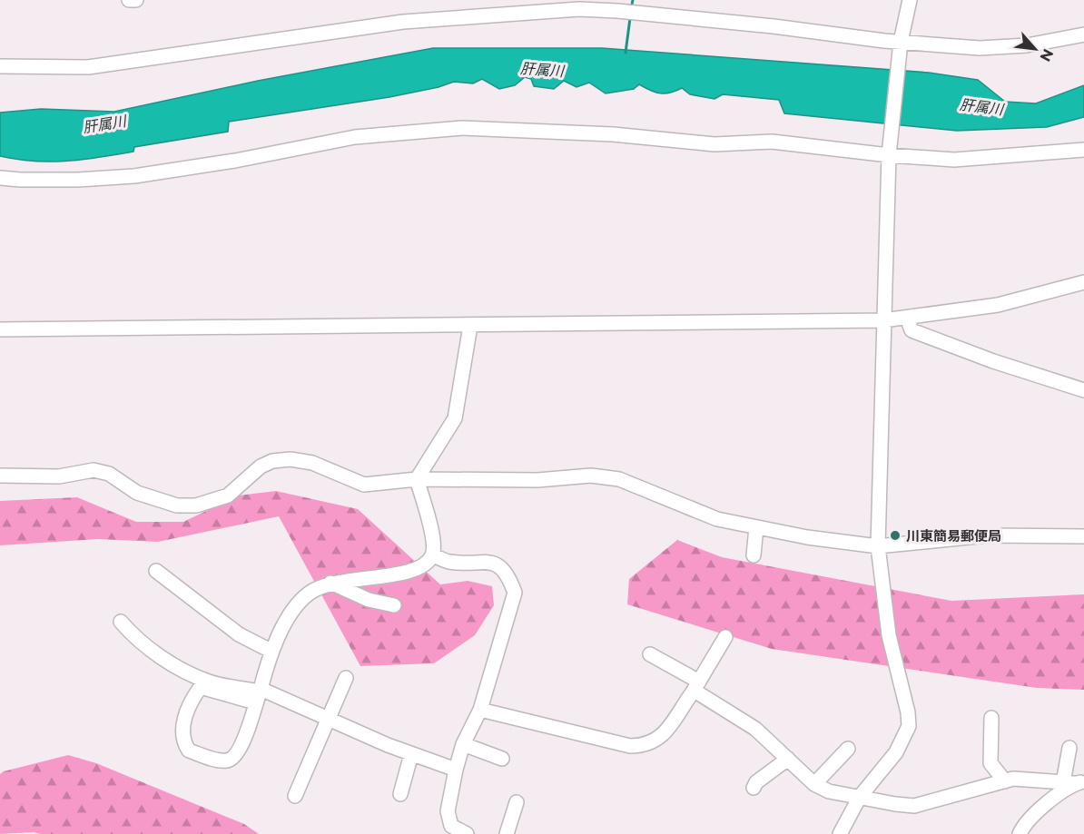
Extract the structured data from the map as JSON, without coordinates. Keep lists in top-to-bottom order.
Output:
{
  "water": ["肝属川"],
  "places": ["川東簡易郵便局"],
  "north": "bottom right"
}
